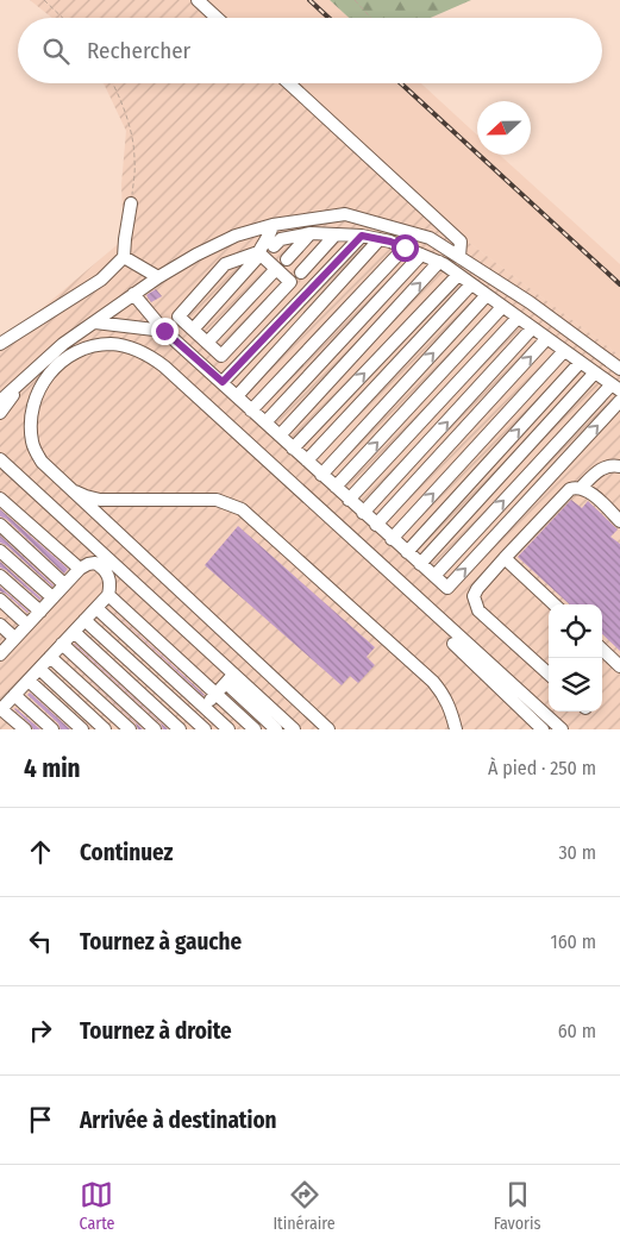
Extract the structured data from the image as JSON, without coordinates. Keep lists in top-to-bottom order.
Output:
{
  "north": "left",
  "page": {
    "search": "Rechercher",
    "heading": ["4 min", "À pied · 250 m"],
    "list": [
      ["Continuez", "30 m"],
      ["Tournez à gauche", "160 m"],
      ["Tournez à droite", "60 m"],
      "Arrivée à destination"
    ],
    "nav": ["Carte", "Itinéraire", "Favoris"]
  }
}
